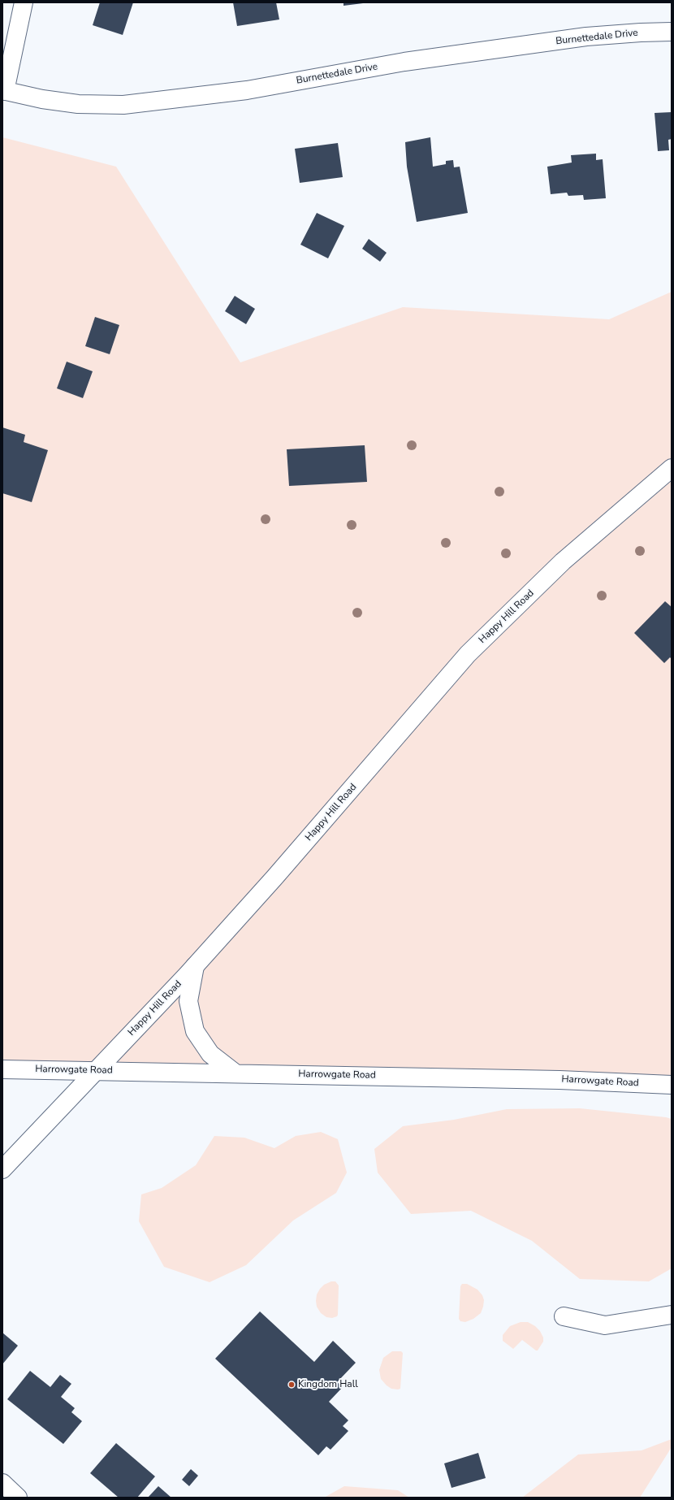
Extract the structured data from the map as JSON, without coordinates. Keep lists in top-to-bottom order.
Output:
{
  "streets": {
    "street": ["Burnettedale Drive", "Happy Hill Road", "Harrowgate Road"]
  },
  "crossings": [
    ["Happy Hill Road", "Harrowgate Road"]
  ],
  "places": ["Kingdom Hall"]
}
